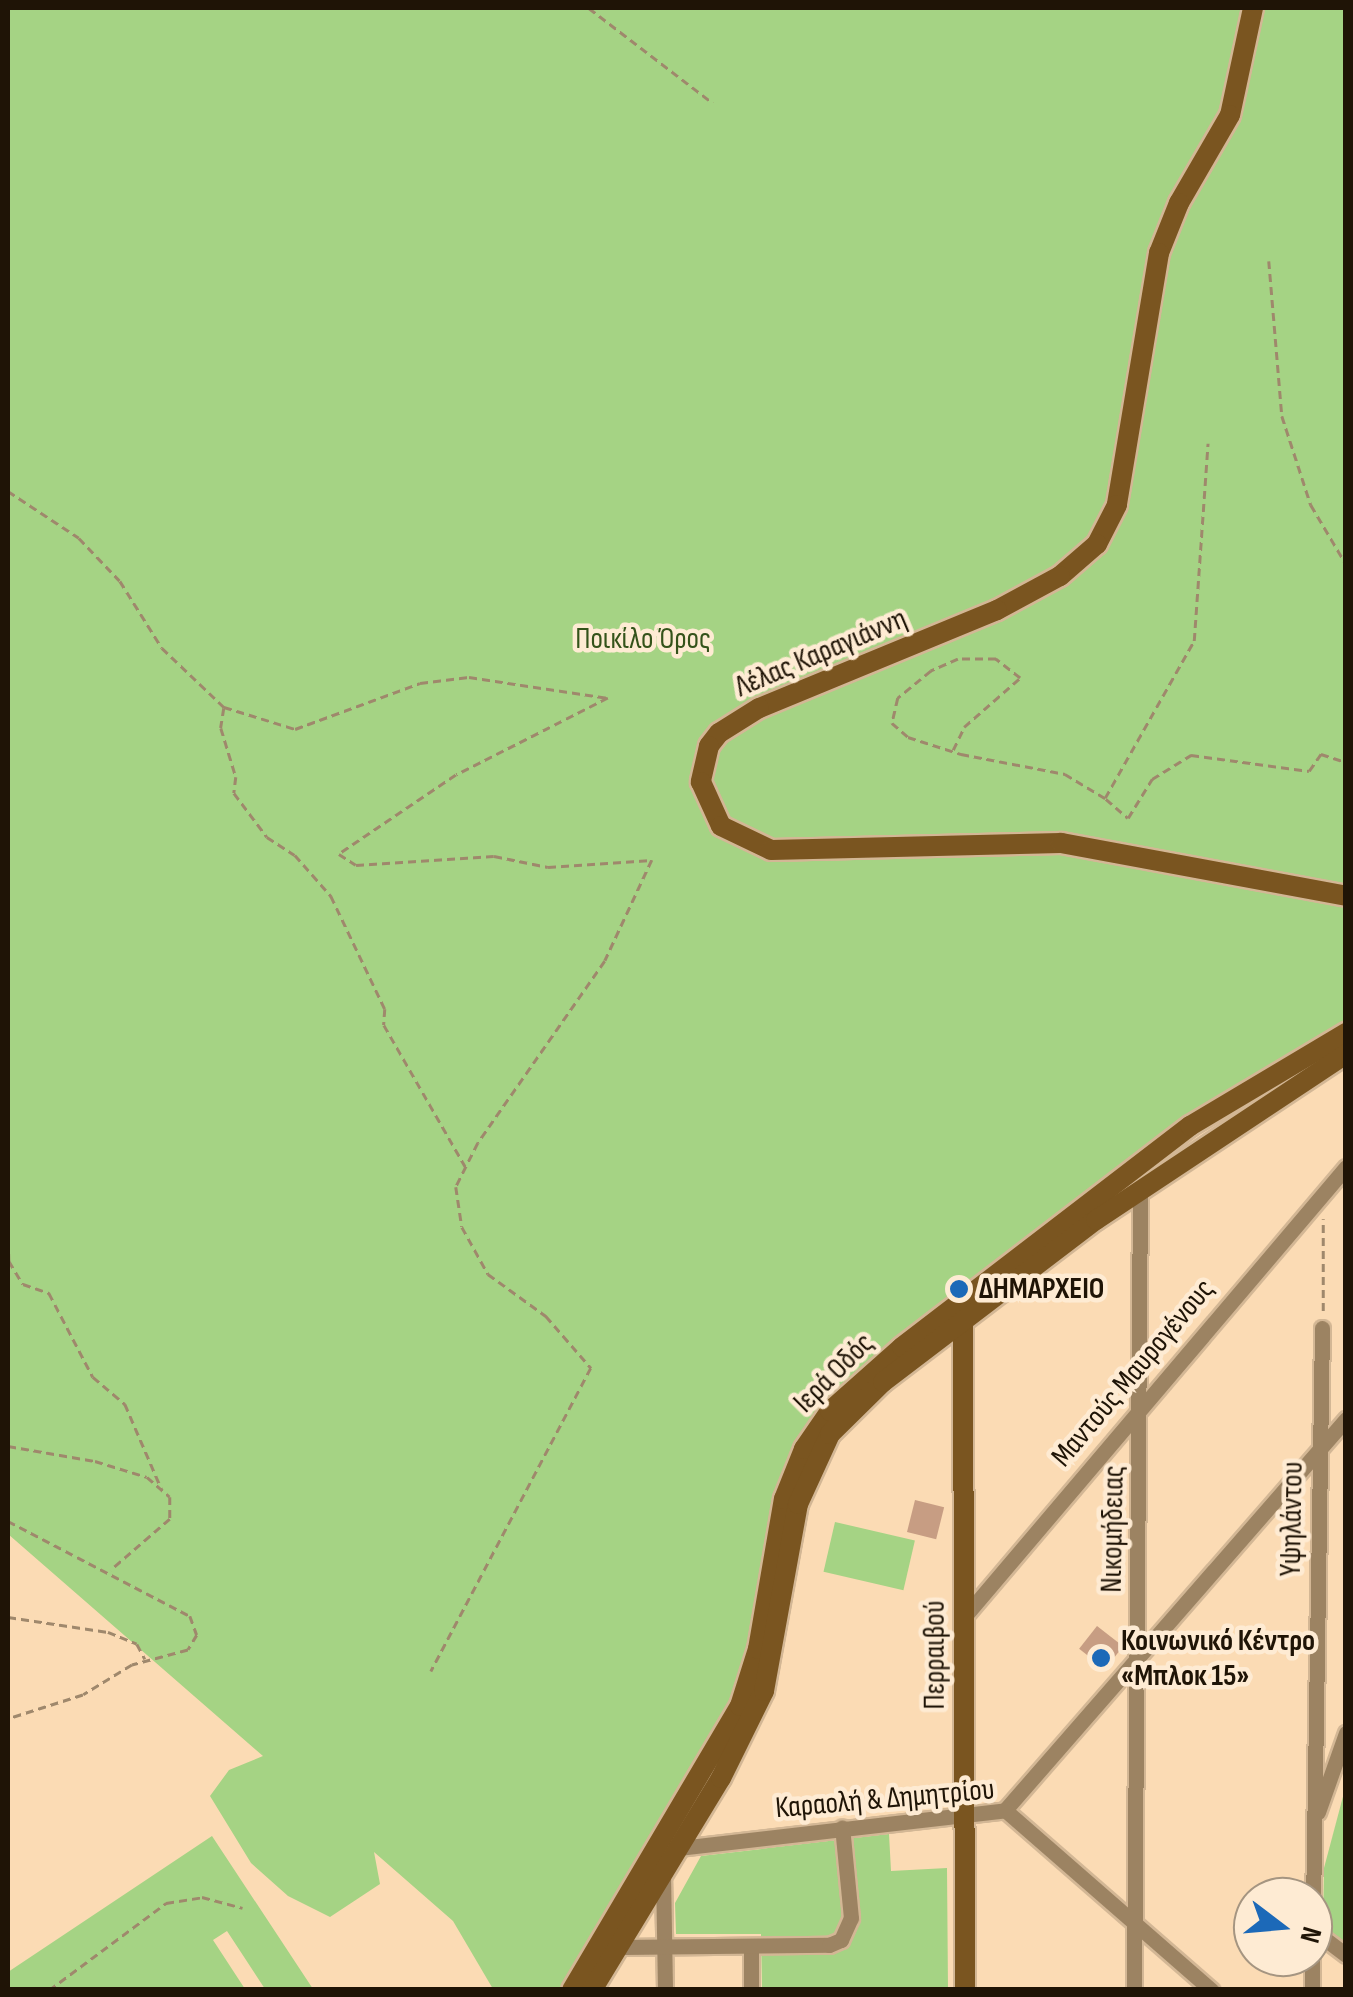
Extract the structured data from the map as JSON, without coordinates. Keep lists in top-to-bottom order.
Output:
{
  "streets": {
    "main road": ["Λέλας Καραγιάννη", "Ιερά Οδός", "Περραιβού"],
    "street": [
      "Μαντούς Μαυρογένους",
      "Υψηλάντου",
      "Νικομήδειας",
      "Καραολή & Δημητρίου"
    ]
  },
  "crossings": [
    ["Ιερά Οδός", "Νικομήδειας"],
    ["Ιερά Οδός", "Περραιβού"],
    ["Ιερά Οδός", "Καραολή & Δημητρίου"],
    ["Μαντούς Μαυρογένους", "Νικομήδειας"],
    ["Μαντούς Μαυρογένους", "Περραιβού"],
    ["Νικομήδειας", "Καραολή & Δημητρίου"],
    ["Περραιβού", "Καραολή & Δημητρίου"]
  ],
  "parks": ["Ποικίλο Όρος"],
  "places": ["ΔΗΜΑΡΧΕΙΟ", "Κοινωνικό Κέντρο «Μπλοκ 15»"],
  "north": "right"
}
